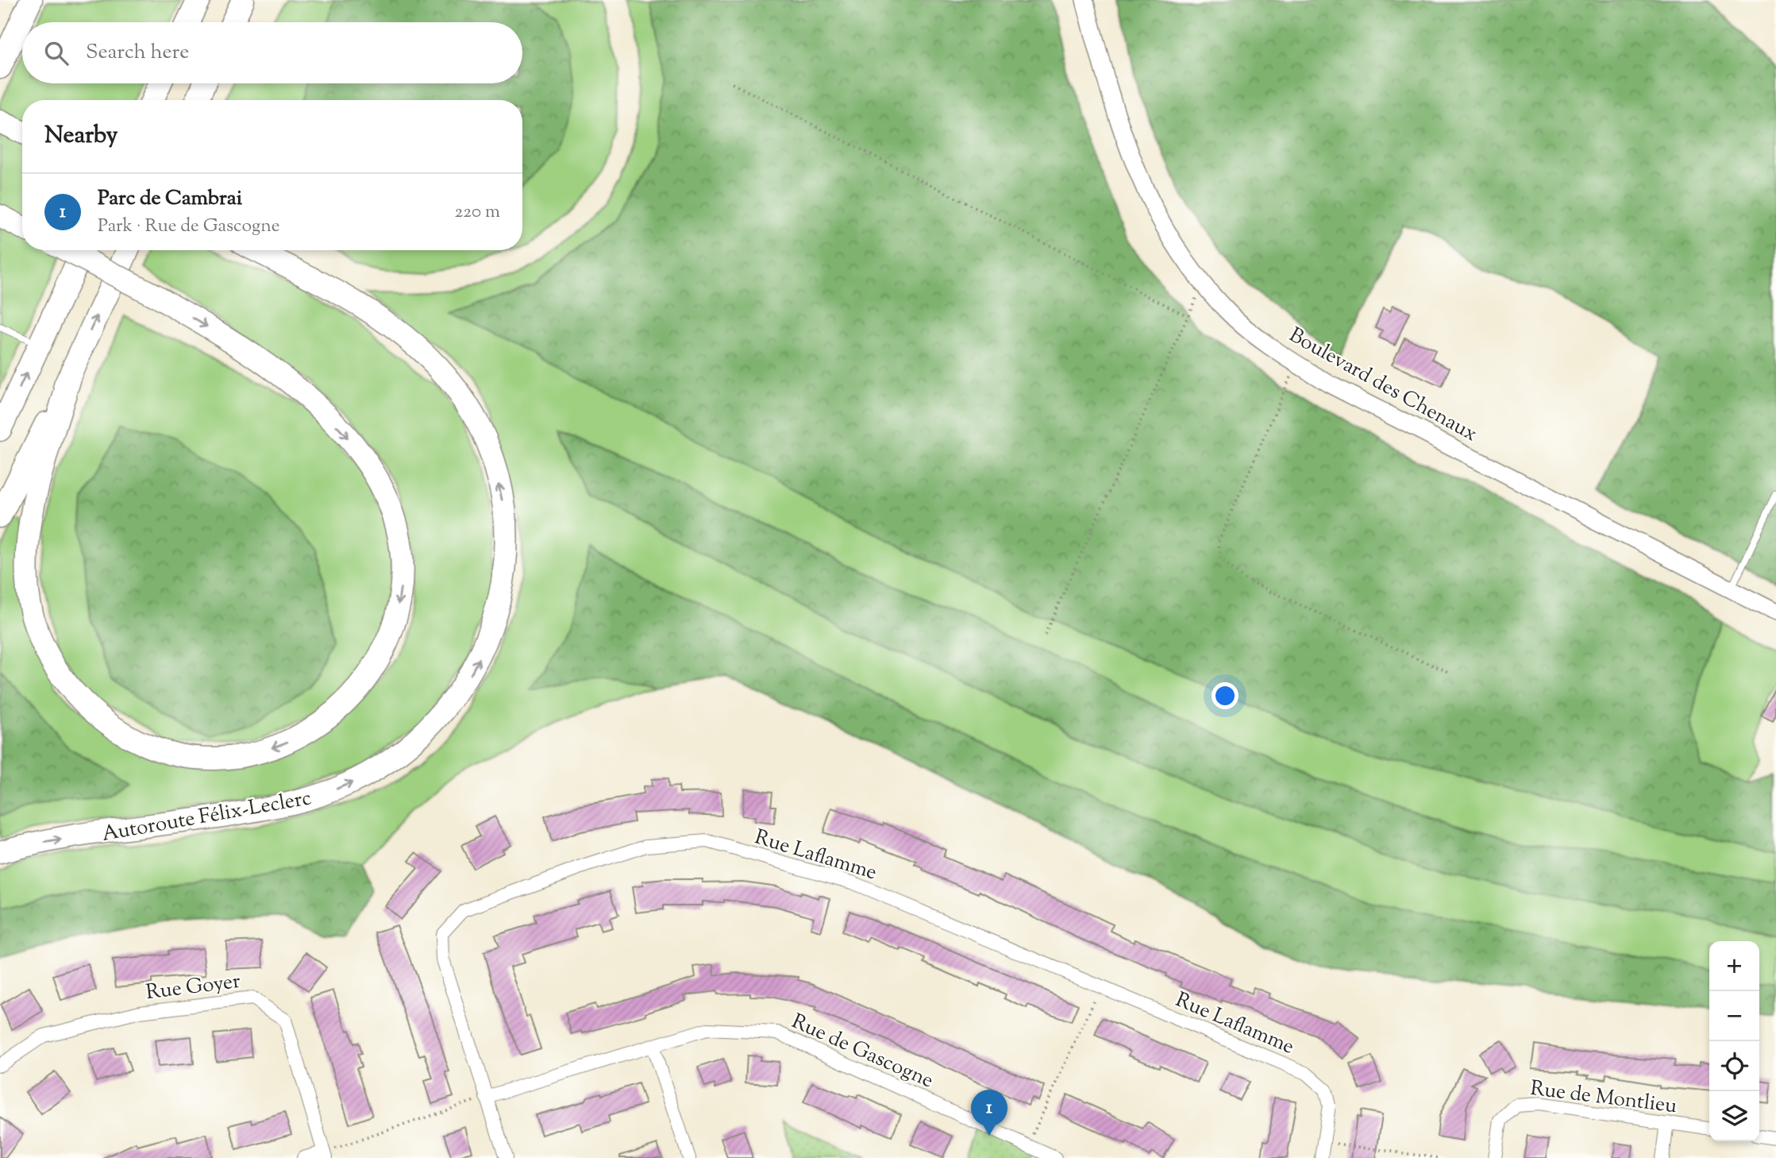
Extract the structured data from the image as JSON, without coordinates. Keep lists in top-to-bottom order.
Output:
{
  "streets": {
    "highway": ["Autoroute Félix-Leclerc"],
    "main road": ["Boulevard des Chenaux"],
    "street": [
      "Rue Laflamme",
      "Rue Goyer",
      "Rue de Gascogne",
      "Rue de Montlieu"
    ]
  },
  "crossings": [
    ["Rue Laflamme", "Rue de Gascogne"]
  ],
  "page": {
    "search": "Search here",
    "heading": "Nearby",
    "list": [
      {
        "mark": "1",
        "name": "Parc de Cambrai",
        "note": "Park · Rue de Gascogne",
        "value": "220 m"
      }
    ],
    "map_buttons": ["+", "−"],
    "pins": "1"
  }
}
